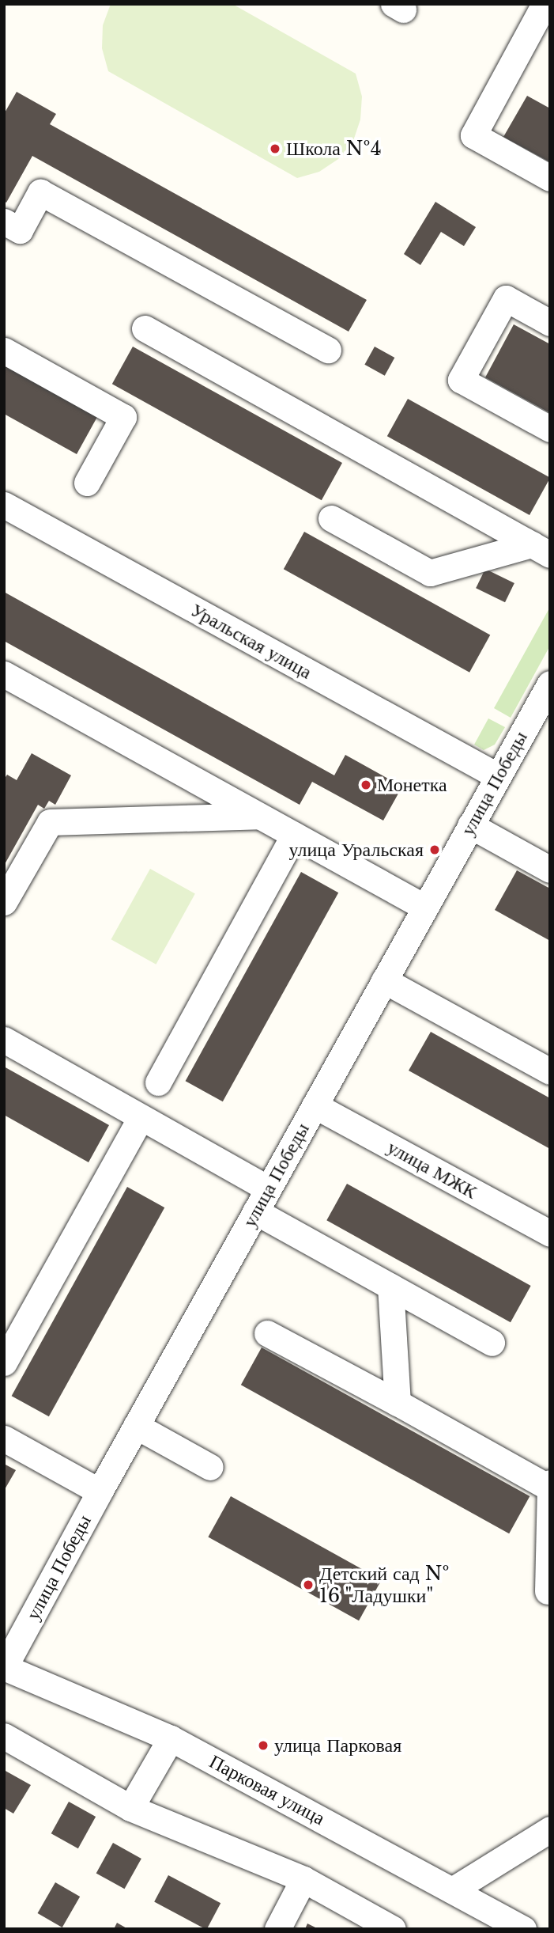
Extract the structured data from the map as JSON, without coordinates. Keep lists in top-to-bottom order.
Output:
{
  "streets": {
    "street": [
      "Уральская улица",
      "улица Победы",
      "улица МЖК",
      "Парковая улица"
    ]
  },
  "crossings": [
    ["Уральская улица", "улица Победы"],
    ["улица Победы", "улица МЖК"],
    ["улица Победы", "Парковая улица"]
  ],
  "places": [
    "Школа №4",
    "Монетка",
    "улица Уральская",
    "Детский сад № 16 \"Ладушки\"",
    "улица Парковая"
  ]
}
